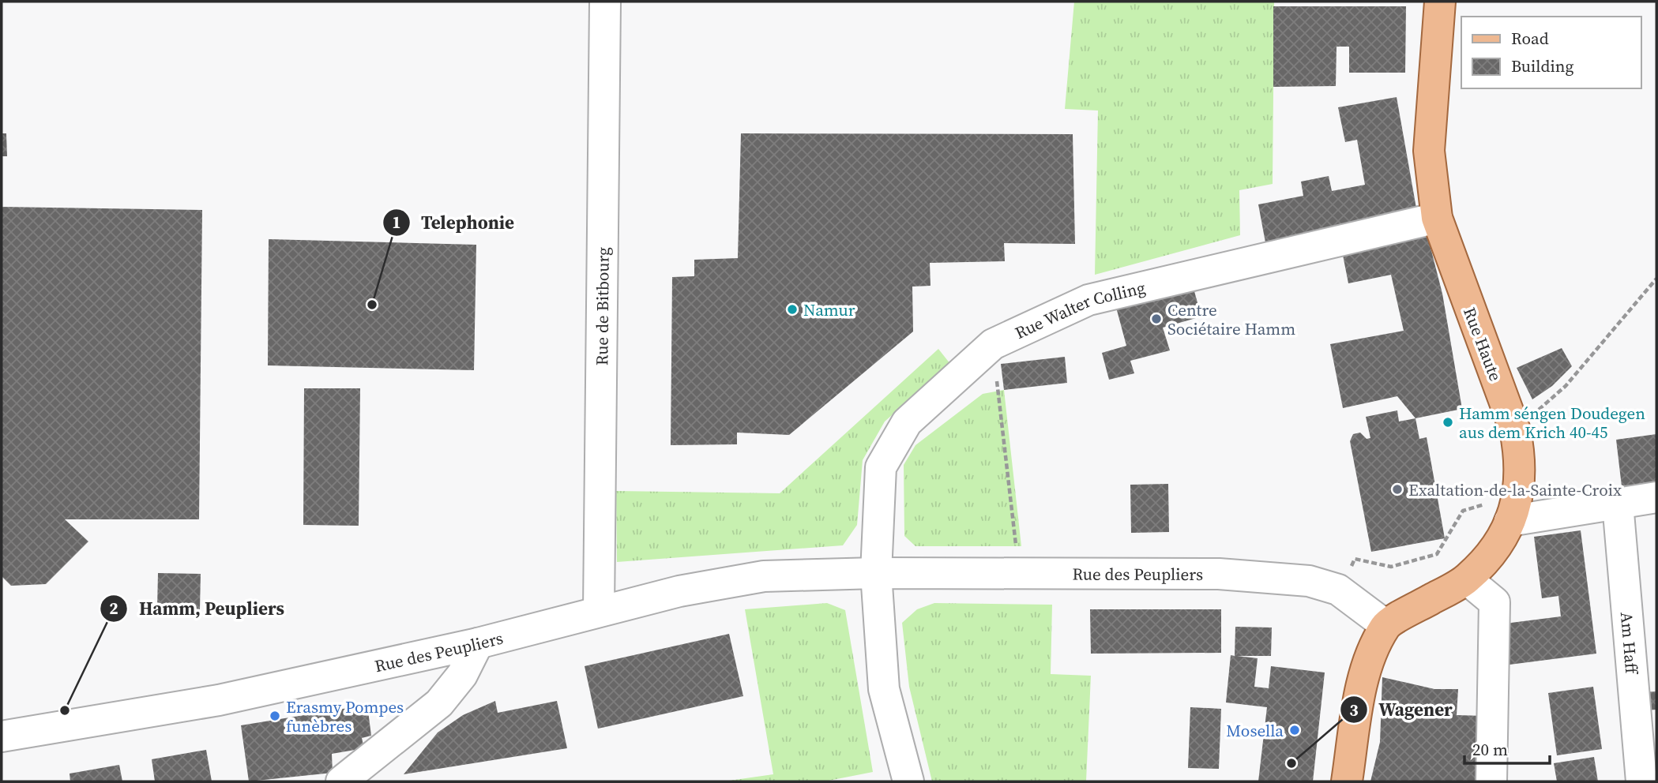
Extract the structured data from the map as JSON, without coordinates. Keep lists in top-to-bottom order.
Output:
{
  "streets": {
    "main road": ["Rue Haute"],
    "street": [
      "Rue de Bitbourg",
      "Rue Walter Colling",
      "Rue des Peupliers",
      "Am Haff"
    ]
  },
  "crossings": [
    ["Rue de Bitbourg", "Rue des Peupliers"],
    ["Rue Walter Colling", "Rue Haute"],
    ["Rue Walter Colling", "Rue des Peupliers"],
    ["Rue Haute", "Rue des Peupliers"]
  ],
  "places": [
    "Telephonie",
    "Namur",
    "Centre Sociétaire Hamm",
    "Hamm séngen Doudegen aus dem Krich 40-45",
    "Exaltation-de-la-Sainte-Croix",
    "Hamm, Peupliers",
    "Erasmy Pompes funèbres",
    "Mosella",
    "Wagener"
  ],
  "legend": ["Road", "Building"],
  "scale_bar": "20 m"
}
